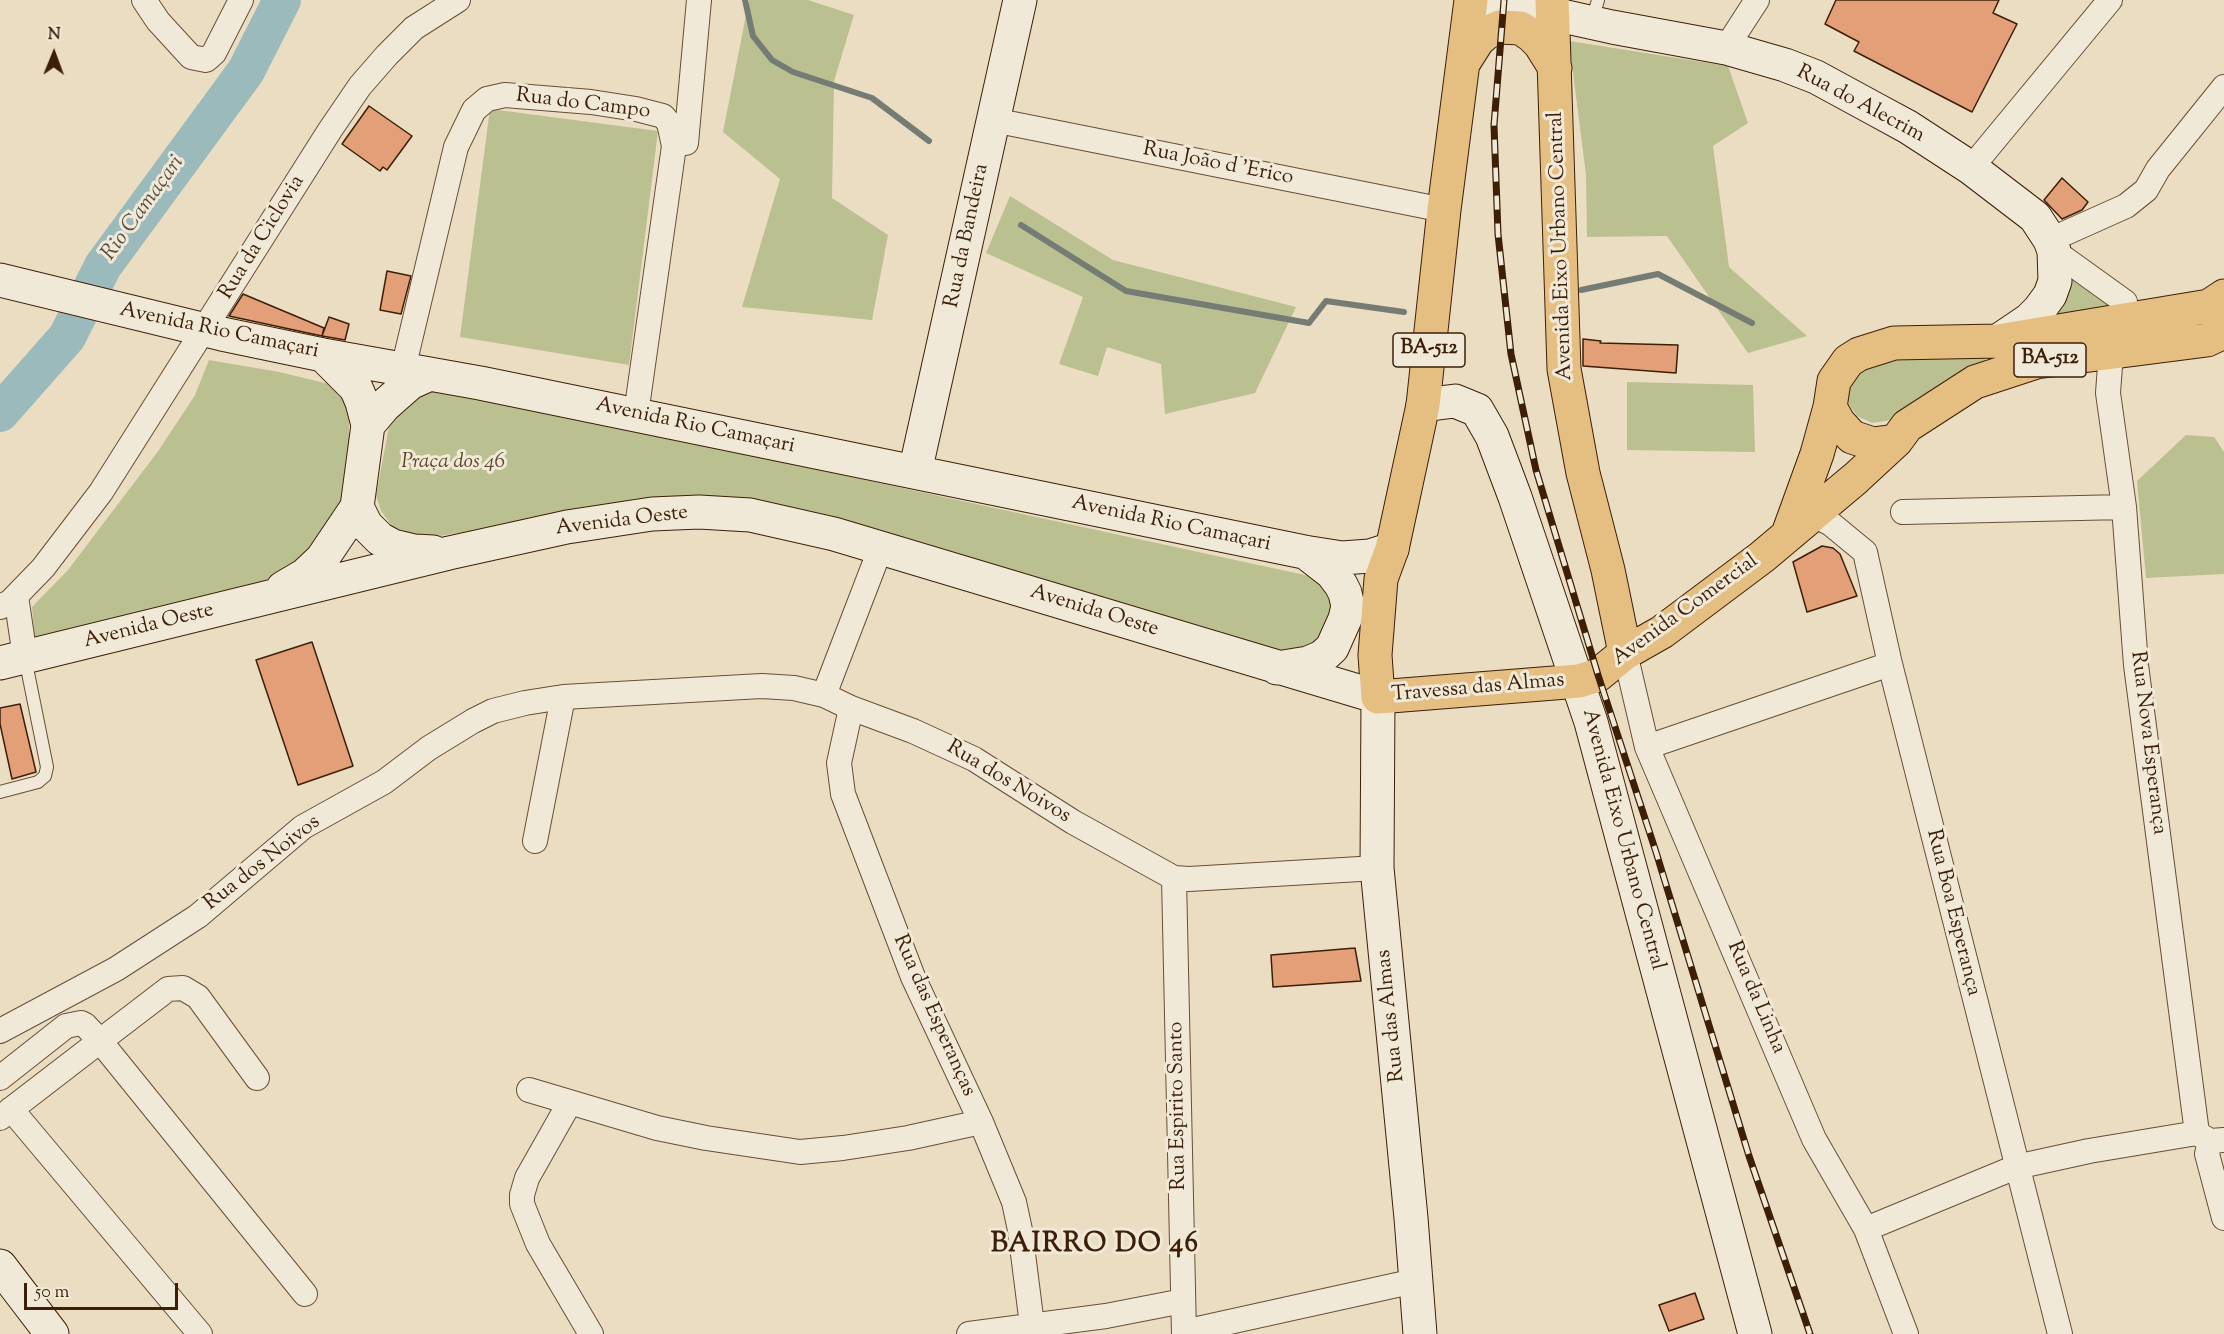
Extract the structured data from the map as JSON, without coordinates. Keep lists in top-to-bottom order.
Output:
{
  "streets": {
    "main road": [
      "Avenida Eixo Urbano Central",
      "BA-512",
      "Avenida Comercial",
      "Travessa das Almas"
    ],
    "street": [
      "Rua do Campo",
      "Rua do Alecrim",
      "Rua João d 'Erico",
      "Rua da Bandeira",
      "Rua da Ciclovia",
      "Avenida Rio Camaçari",
      "Avenida Oeste",
      "Rua Nova Esperança",
      "Rua dos Noivos",
      "Rua Boa Esperança",
      "Rua da Linha",
      "Rua das Esperanças",
      "Rua das Almas",
      "Rua Espirito Santo"
    ]
  },
  "crossings": [
    ["Rua do Campo", "Avenida Rio Camaçari"],
    ["Rua do Alecrim", "Avenida Eixo Urbano Central"],
    ["Rua João d 'Erico", "Rua da Bandeira"],
    ["Rua João d 'Erico", "BA-512"],
    ["Rua da Bandeira", "Avenida Rio Camaçari"],
    ["Rua da Ciclovia", "Avenida Rio Camaçari"],
    ["Avenida Eixo Urbano Central", "BA-512"],
    ["Avenida Eixo Urbano Central", "Avenida Comercial"],
    ["Avenida Eixo Urbano Central", "Travessa das Almas"],
    ["Avenida Eixo Urbano Central", "Rua da Linha"],
    ["Avenida Rio Camaçari", "BA-512"],
    ["BA-512", "Avenida Oeste"],
    ["BA-512", "Travessa das Almas"],
    ["BA-512", "Rua das Almas"],
    ["Avenida Oeste", "Travessa das Almas"],
    ["Avenida Oeste", "Rua das Almas"],
    ["Avenida Comercial", "Travessa das Almas"],
    ["Avenida Comercial", "Rua Nova Esperança"],
    ["Avenida Comercial", "Rua Boa Esperança"],
    ["Avenida Comercial", "Rua da Linha"],
    ["Travessa das Almas", "Rua das Almas"],
    ["Rua dos Noivos", "Rua das Esperanças"],
    ["Rua dos Noivos", "Rua das Almas"],
    ["Rua dos Noivos", "Rua Espirito Santo"]
  ],
  "districts": ["BAIRRO DO 46"],
  "water": ["Rio Camaçari"],
  "parks": ["Praça dos 46"],
  "scale_bar": "50 m",
  "north": "top"
}
